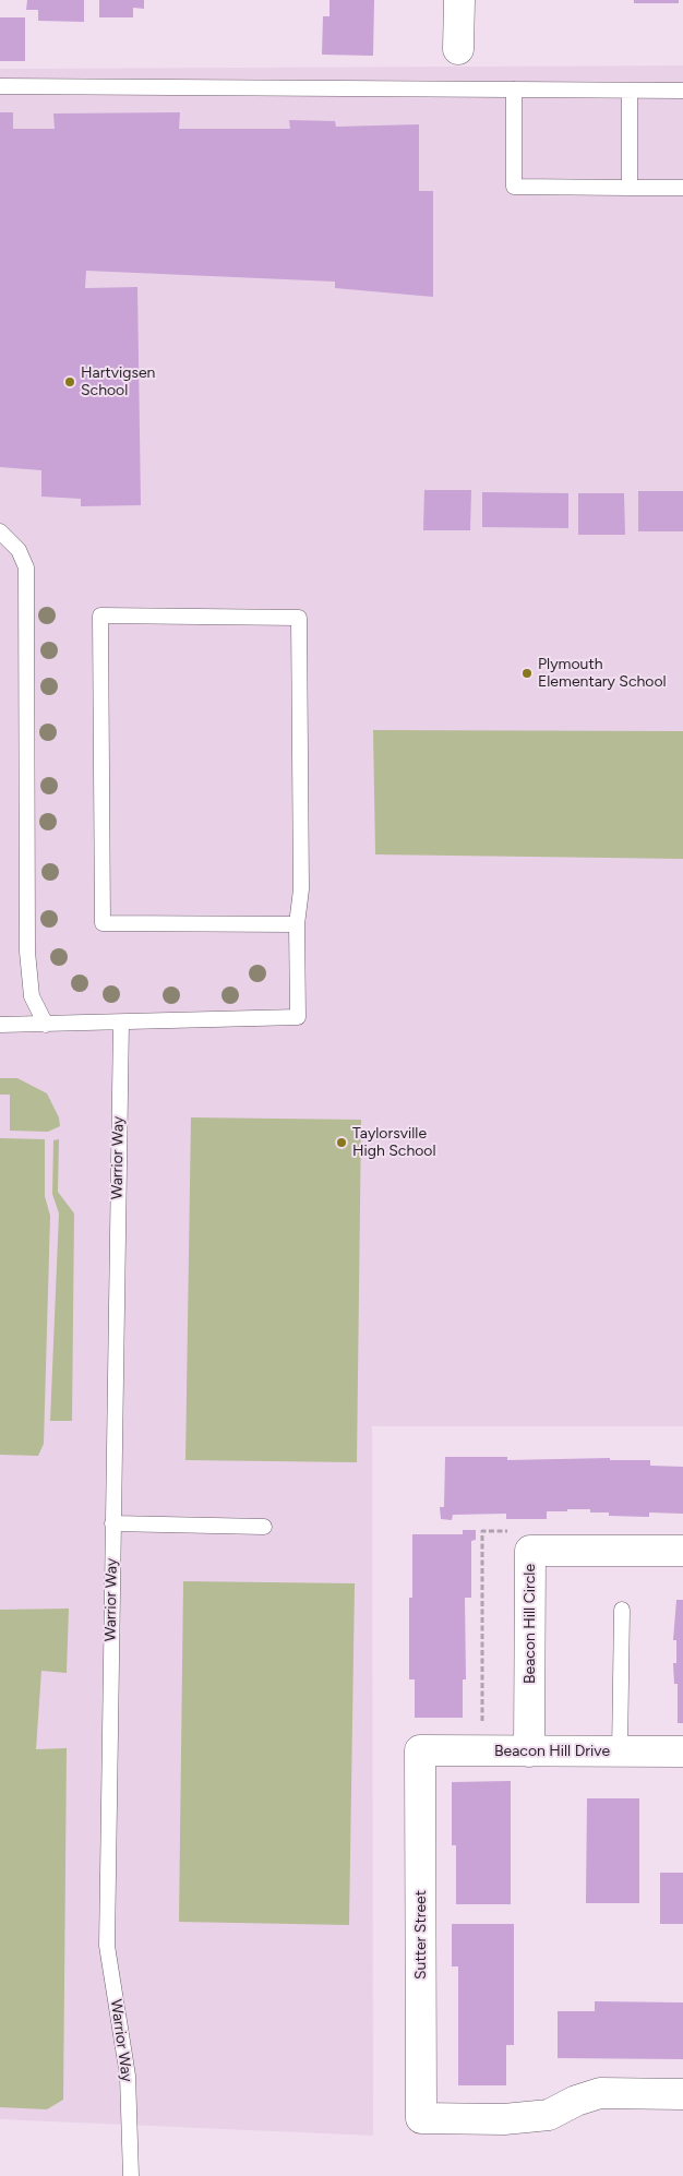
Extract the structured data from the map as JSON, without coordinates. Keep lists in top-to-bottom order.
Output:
{
  "streets": {
    "street": ["Beacon Hill Circle", "Beacon Hill Drive", "Sutter Street"],
    "lane": ["Warrior Way"]
  },
  "crossings": [
    ["Beacon Hill Circle", "Beacon Hill Drive"],
    ["Beacon Hill Drive", "Sutter Street"]
  ],
  "places": ["Hartvigsen School", "Plymouth Elementary School", "Taylorsville High School"]
}
